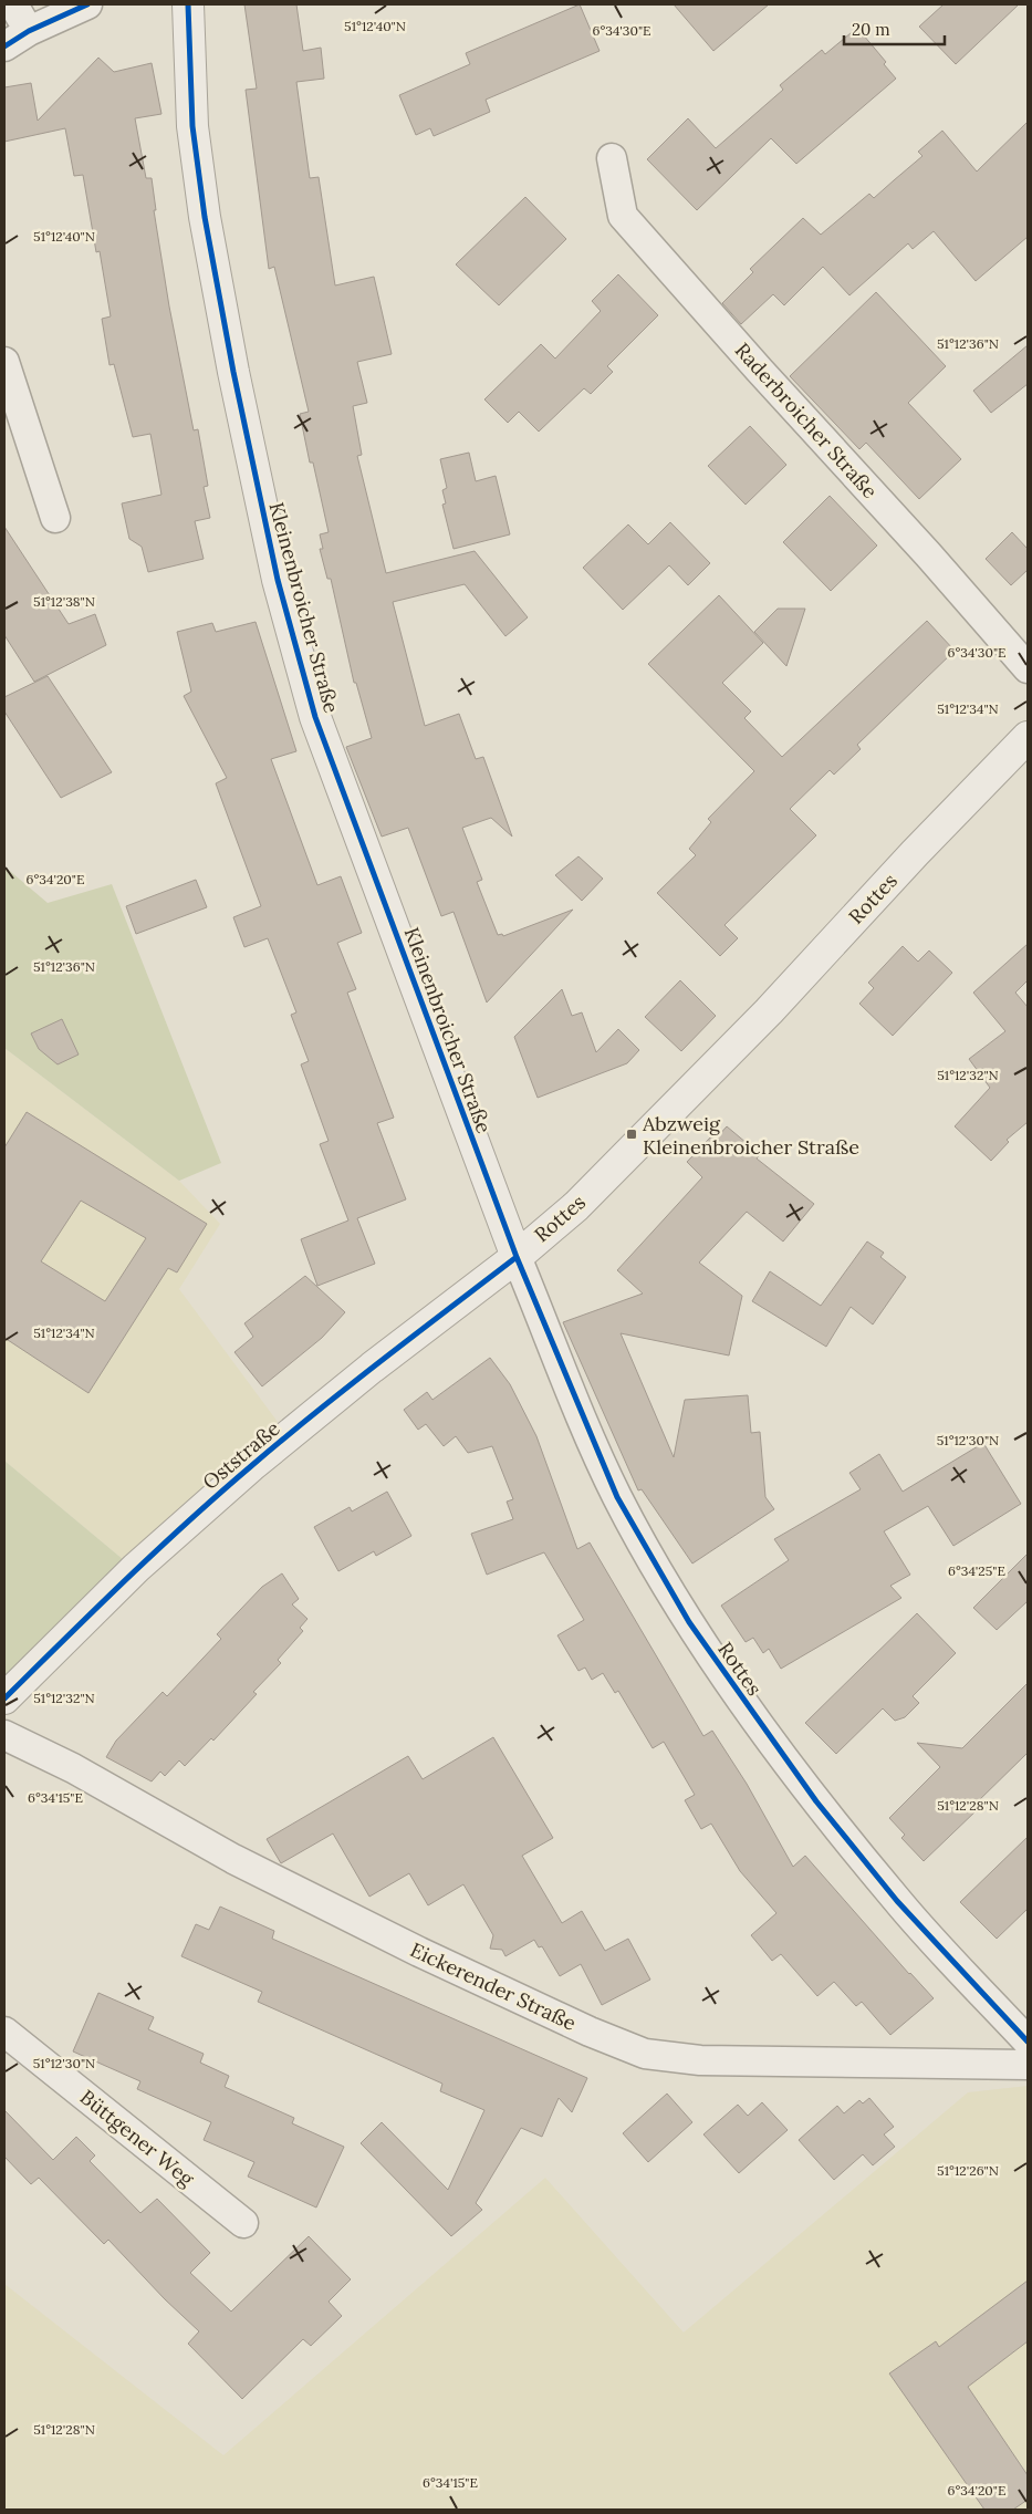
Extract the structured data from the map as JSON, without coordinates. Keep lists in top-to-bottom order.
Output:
{
  "streets": {
    "street": [
      "Raderbroicher Straße",
      "Kleinenbroicher Straße",
      "Rottes",
      "Oststraße",
      "Eickerender Straße",
      "Büttgener Weg"
    ]
  },
  "crossings": [
    ["Kleinenbroicher Straße", "Rottes"],
    ["Kleinenbroicher Straße", "Oststraße"],
    ["Rottes", "Oststraße"]
  ],
  "places": {
    "transit": ["Abzweig Kleinenbroicher Straße"]
  },
  "scale_bar": "20 m",
  "coordinates": [
    "51°12'40\"N",
    "6°34'30\"E",
    "51°12'36\"N",
    "51°12'38\"N",
    "51°12'34\"N",
    "6°34'20\"E",
    "51°12'32\"N",
    "51°12'30\"N",
    "6°34'25\"E",
    "6°34'15\"E",
    "51°12'28\"N",
    "51°12'26\"N"
  ]
}
